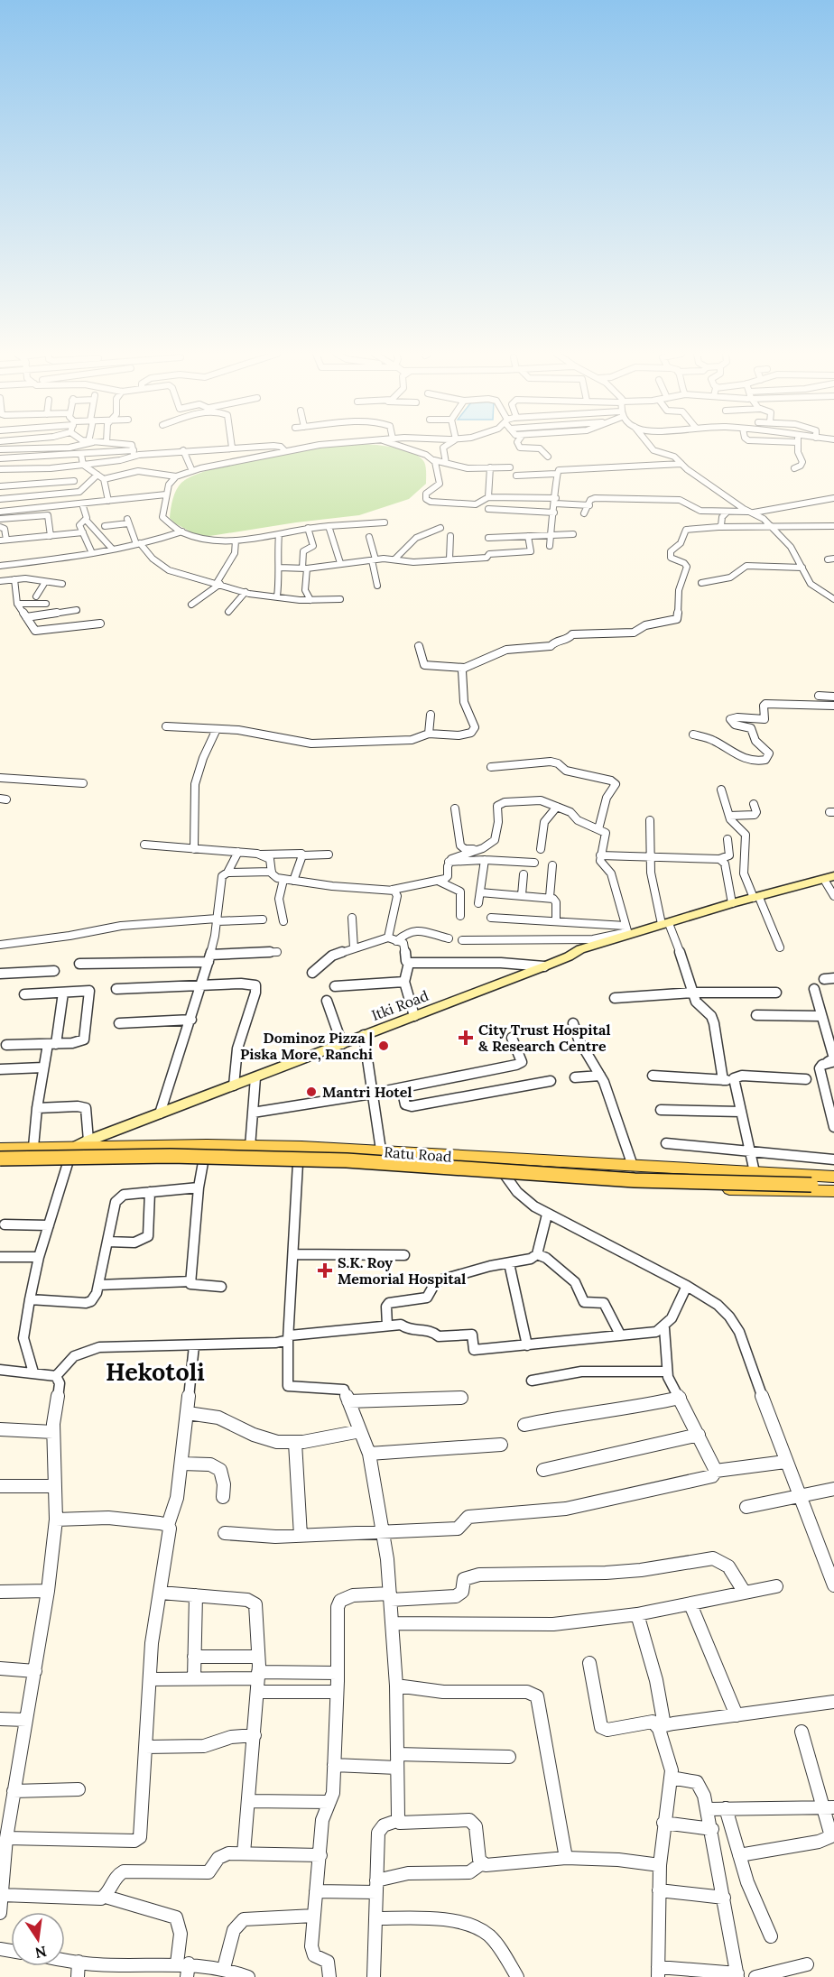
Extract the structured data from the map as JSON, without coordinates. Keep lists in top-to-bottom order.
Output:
{
  "streets": {
    "main road": ["Ratu Road"],
    "street": ["Itki Road"]
  },
  "crossings": [
    ["Itki Road", "Ratu Road"]
  ],
  "districts": ["Hekotoli"],
  "places": {
    "health": ["City Trust Hospital & Research Centre", "S.K. Roy Memorial Hospital"],
    "other": ["Dominoz Pizza | Piska More, Ranchi", "Mantri Hotel"]
  },
  "north": "bottom"
}
